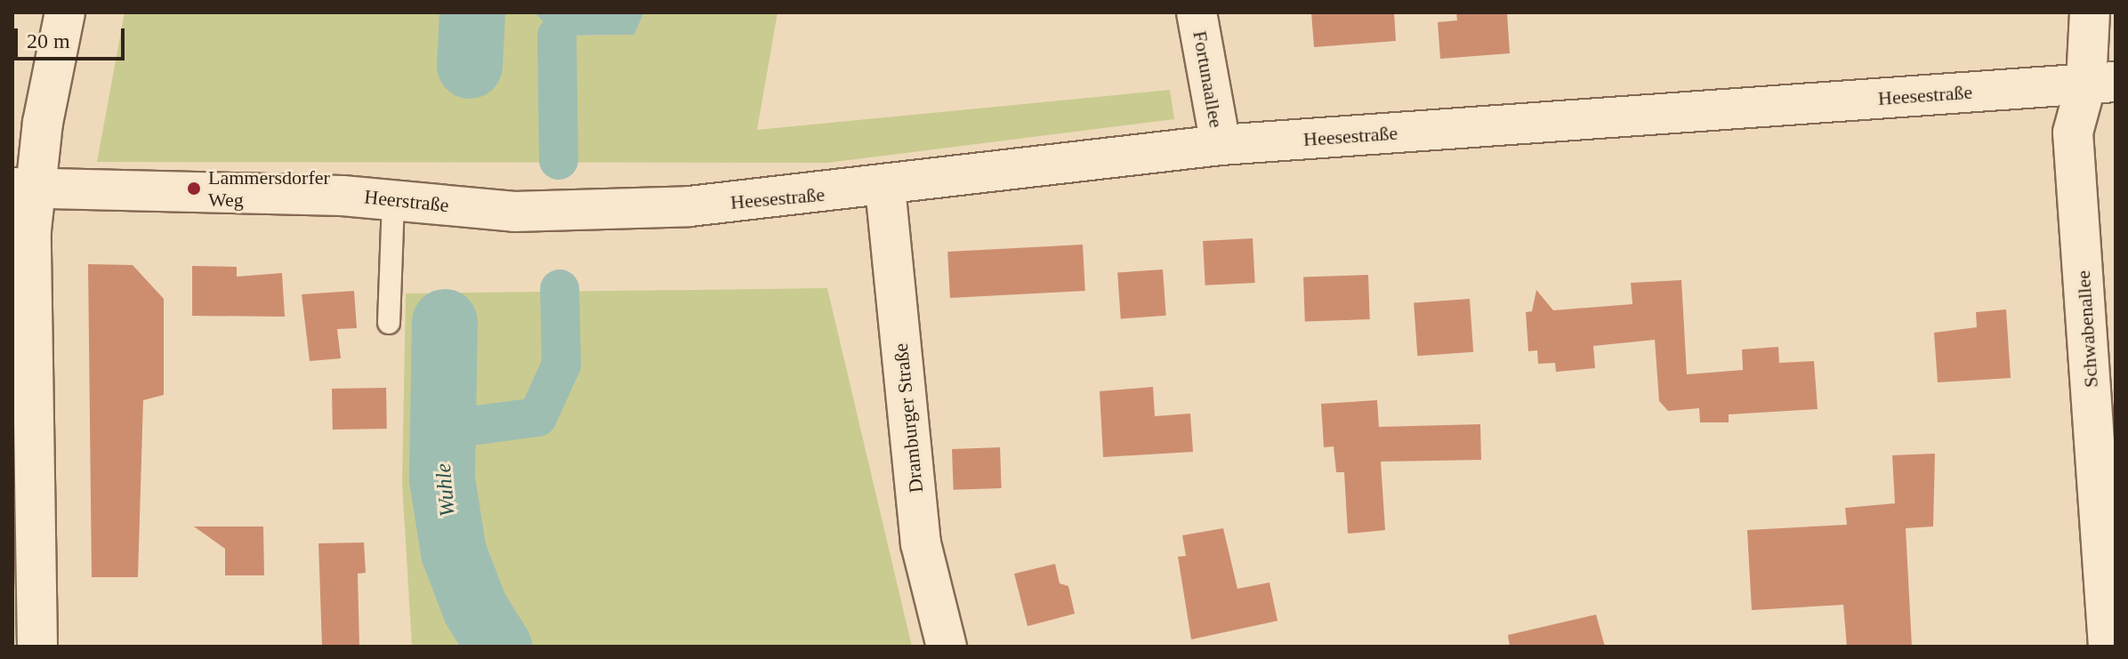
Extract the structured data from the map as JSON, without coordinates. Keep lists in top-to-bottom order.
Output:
{
  "streets": {
    "street": [
      "Fortunaallee",
      "Heesestraße",
      "Heerstraße",
      "Schwabenallee",
      "Dramburger Straße"
    ]
  },
  "crossings": [
    ["Fortunaallee", "Heesestraße"],
    ["Heesestraße", "Heerstraße"],
    ["Heesestraße", "Schwabenallee"],
    ["Heesestraße", "Dramburger Straße"]
  ],
  "water": ["Wuhle"],
  "places": ["Lammersdorfer Weg"],
  "scale_bar": "20 m"
}
